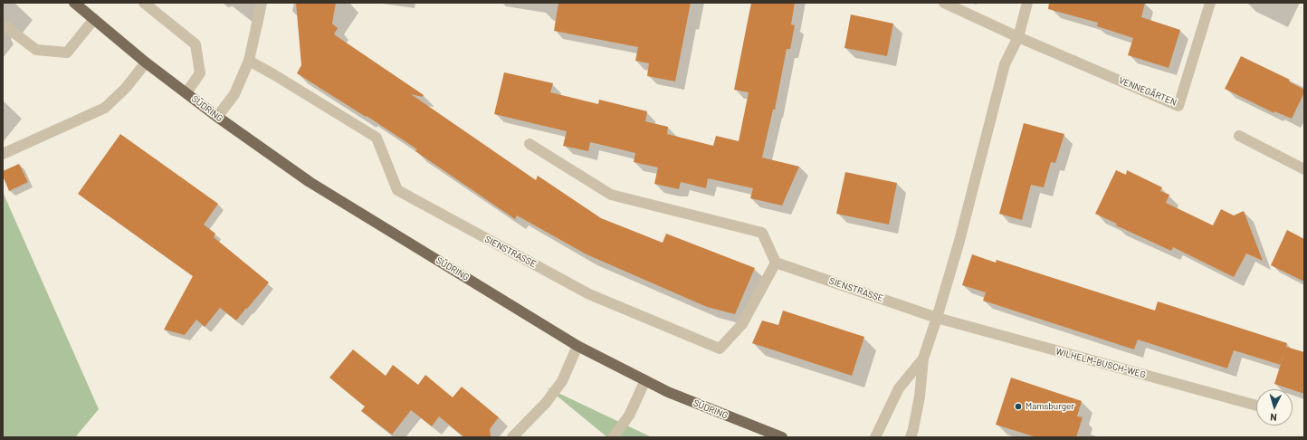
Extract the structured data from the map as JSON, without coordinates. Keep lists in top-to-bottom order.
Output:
{
  "streets": {
    "main road": ["SÜDRING"],
    "street": ["VENNEGÄRTEN", "SIENSTRASSE", "WILHELM-BUSCH-WEG"]
  },
  "crossings": [
    ["SIENSTRASSE", "WILHELM-BUSCH-WEG"]
  ],
  "places": ["Mamsburger"],
  "north": "bottom"
}
